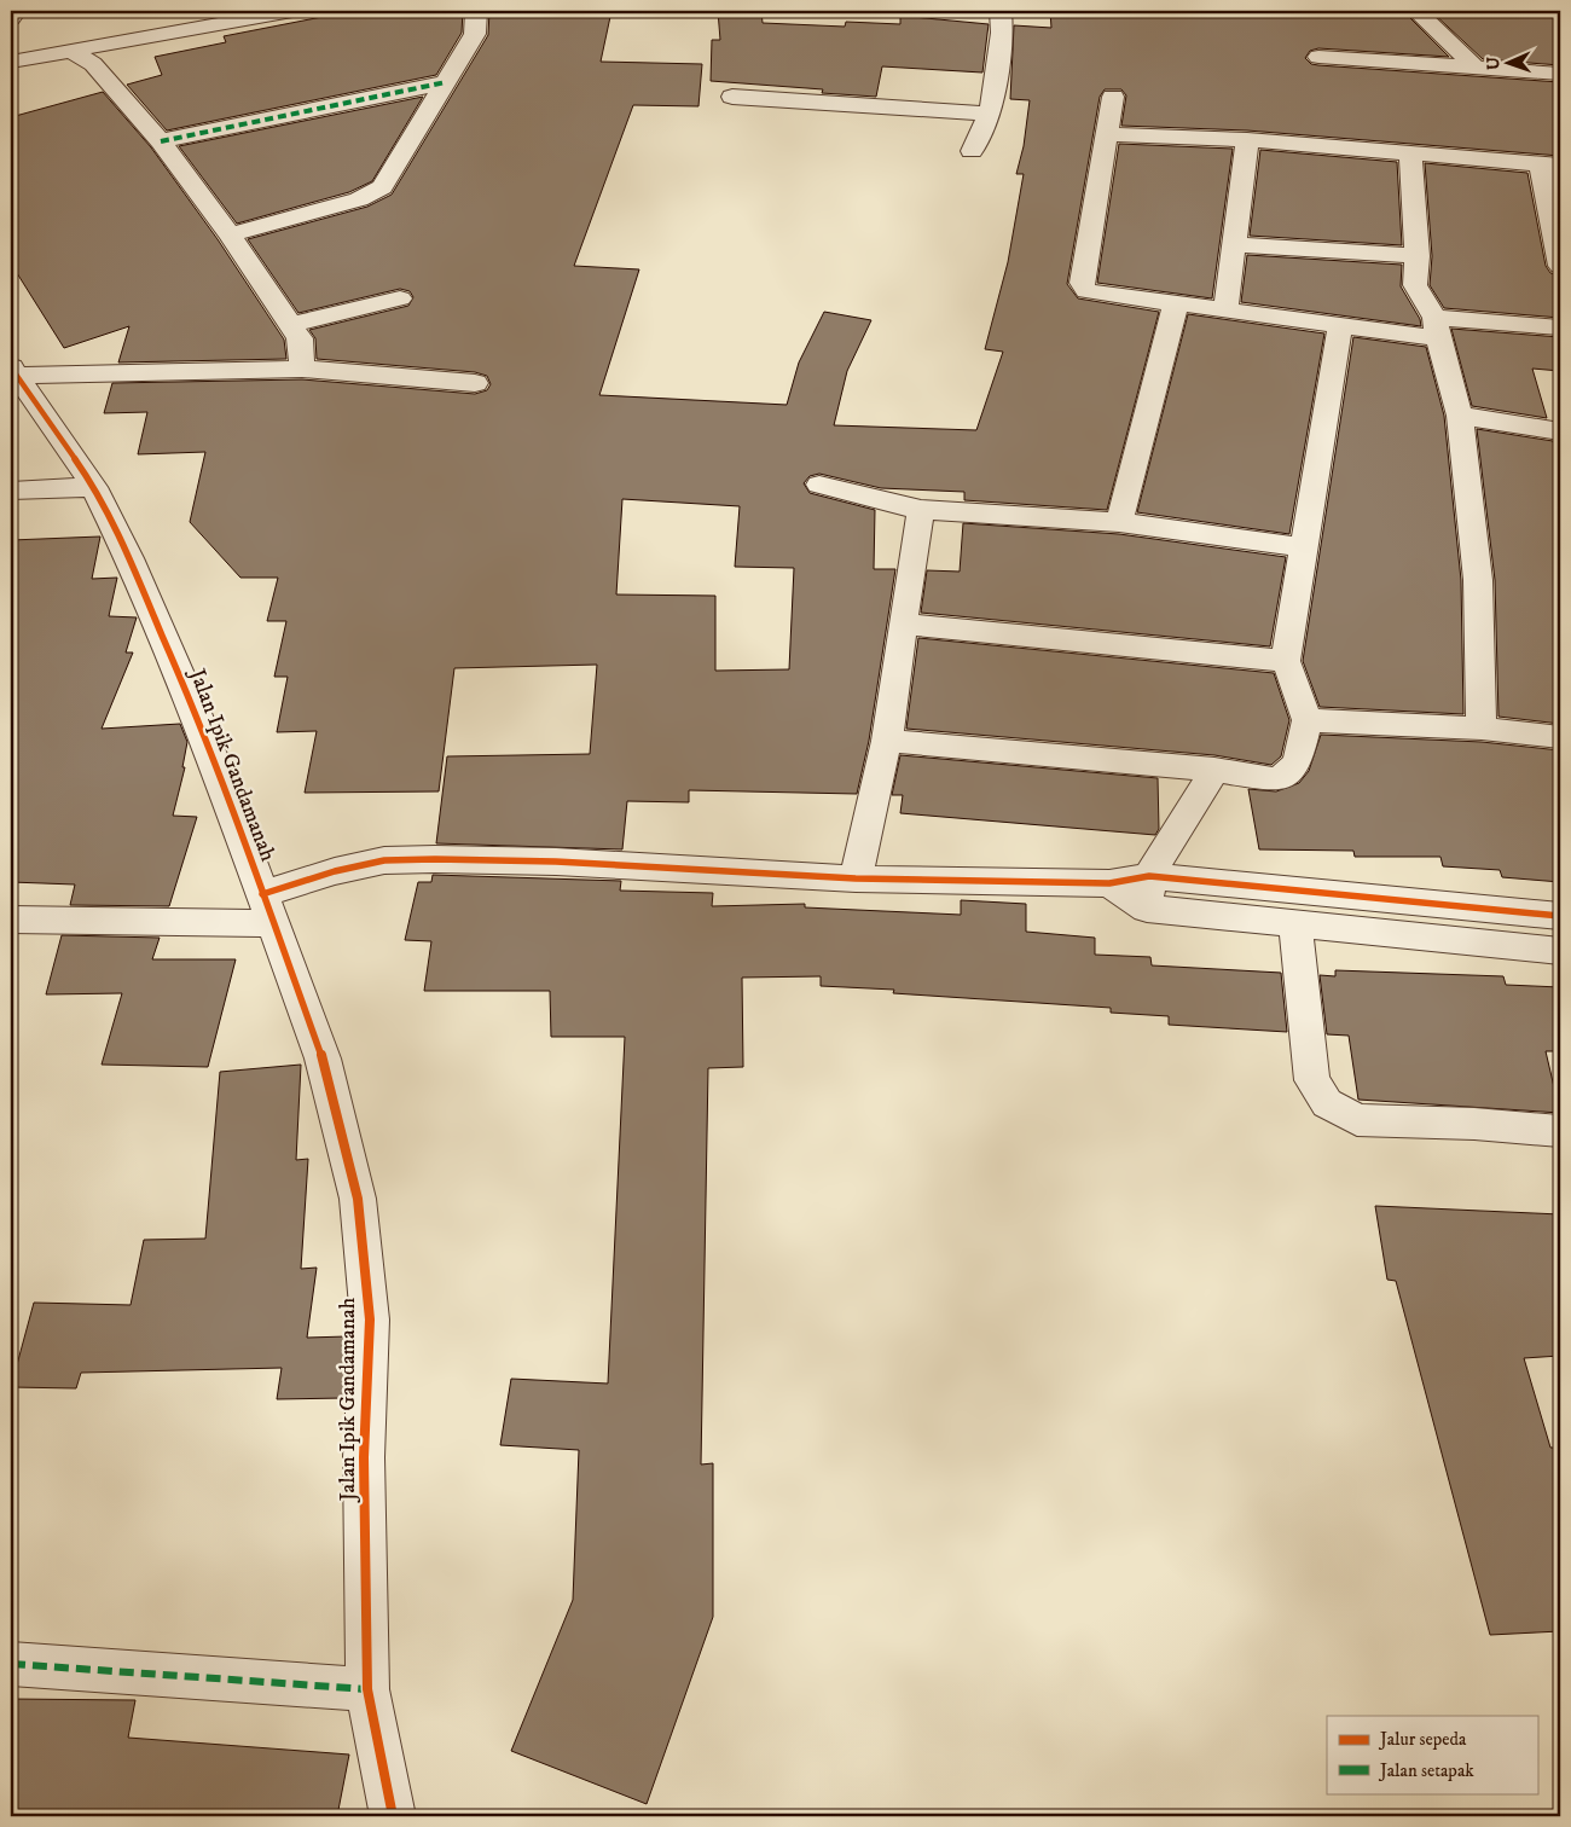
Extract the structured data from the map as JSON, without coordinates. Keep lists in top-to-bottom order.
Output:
{
  "streets": {
    "street": ["Jalan Ipik Gandamanah"]
  },
  "legend": ["Jalur sepeda", "Jalan setapak"],
  "north": "left"
}
